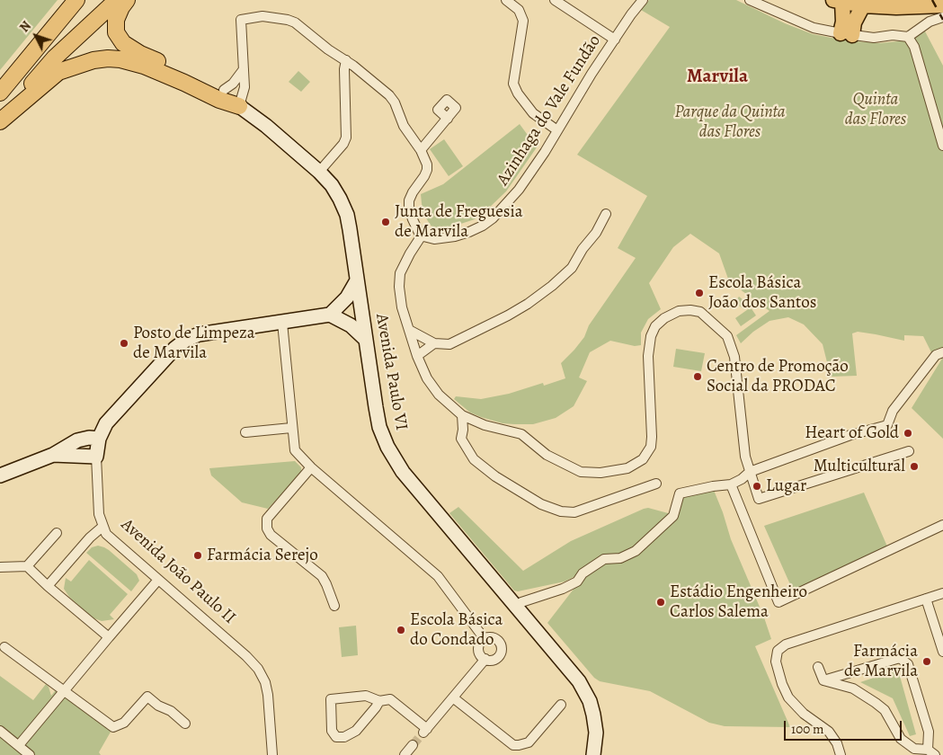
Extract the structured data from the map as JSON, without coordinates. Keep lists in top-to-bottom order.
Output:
{
  "streets": {
    "main road": ["Avenida Paulo VI", "Avenida João Paulo II"],
    "street": ["Azinhaga do Vale Fundão"]
  },
  "districts": ["Marvila"],
  "parks": ["Quinta das Flores", "Parque da Quinta das Flores"],
  "places": [
    "Junta de Freguesia de Marvila",
    "Escola Básica João dos Santos",
    "Posto de Limpeza de Marvila",
    "Centro de Promoção Social da PRODAC",
    "Heart of Gold",
    "Multicultural",
    "Lugar",
    "Farmácia Serejo",
    "Estádio Engenheiro Carlos Salema",
    "Escola Básica do Condado",
    "Farmácia de Marvila"
  ],
  "scale_bar": "100 m",
  "north": "top left"
}
